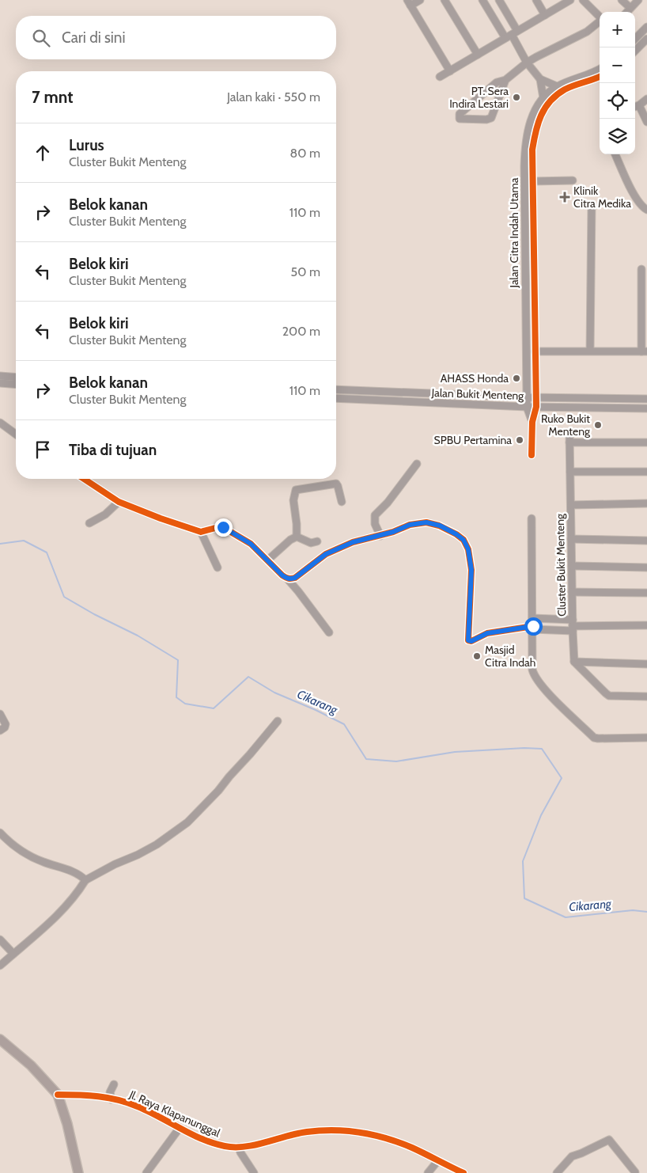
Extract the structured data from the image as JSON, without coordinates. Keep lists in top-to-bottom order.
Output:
{
  "streets": {
    "street": [
      "Jalan Citra Indah Utama",
      "Jalan Bukit Menteng",
      "Cluster Bukit Menteng",
      "Jl. Raya Klapanunggal"
    ]
  },
  "crossings": [
    ["Jalan Citra Indah Utama", "Jalan Bukit Menteng"]
  ],
  "water": ["Cikarang"],
  "places": {
    "other": [
      "PT. Sera Indira Lestari",
      "AHASS Honda",
      "Ruko Bukit Menteng",
      "SPBU Pertamina",
      "Masjid Citra Indah"
    ],
    "health": ["Klinik Citra Medika"]
  },
  "page": {
    "map_buttons": ["+", "−"],
    "search": "Cari di sini",
    "heading": ["7 mnt", "Jalan kaki · 550 m"],
    "list": [
      ["Lurus", "Cluster Bukit Menteng", "80 m"],
      ["Belok kanan", "Cluster Bukit Menteng", "110 m"],
      ["Belok kiri", "Cluster Bukit Menteng", "50 m"],
      ["Belok kiri", "Cluster Bukit Menteng", "200 m"],
      ["Belok kanan", "Cluster Bukit Menteng", "110 m"],
      "Tiba di tujuan"
    ]
  }
}
